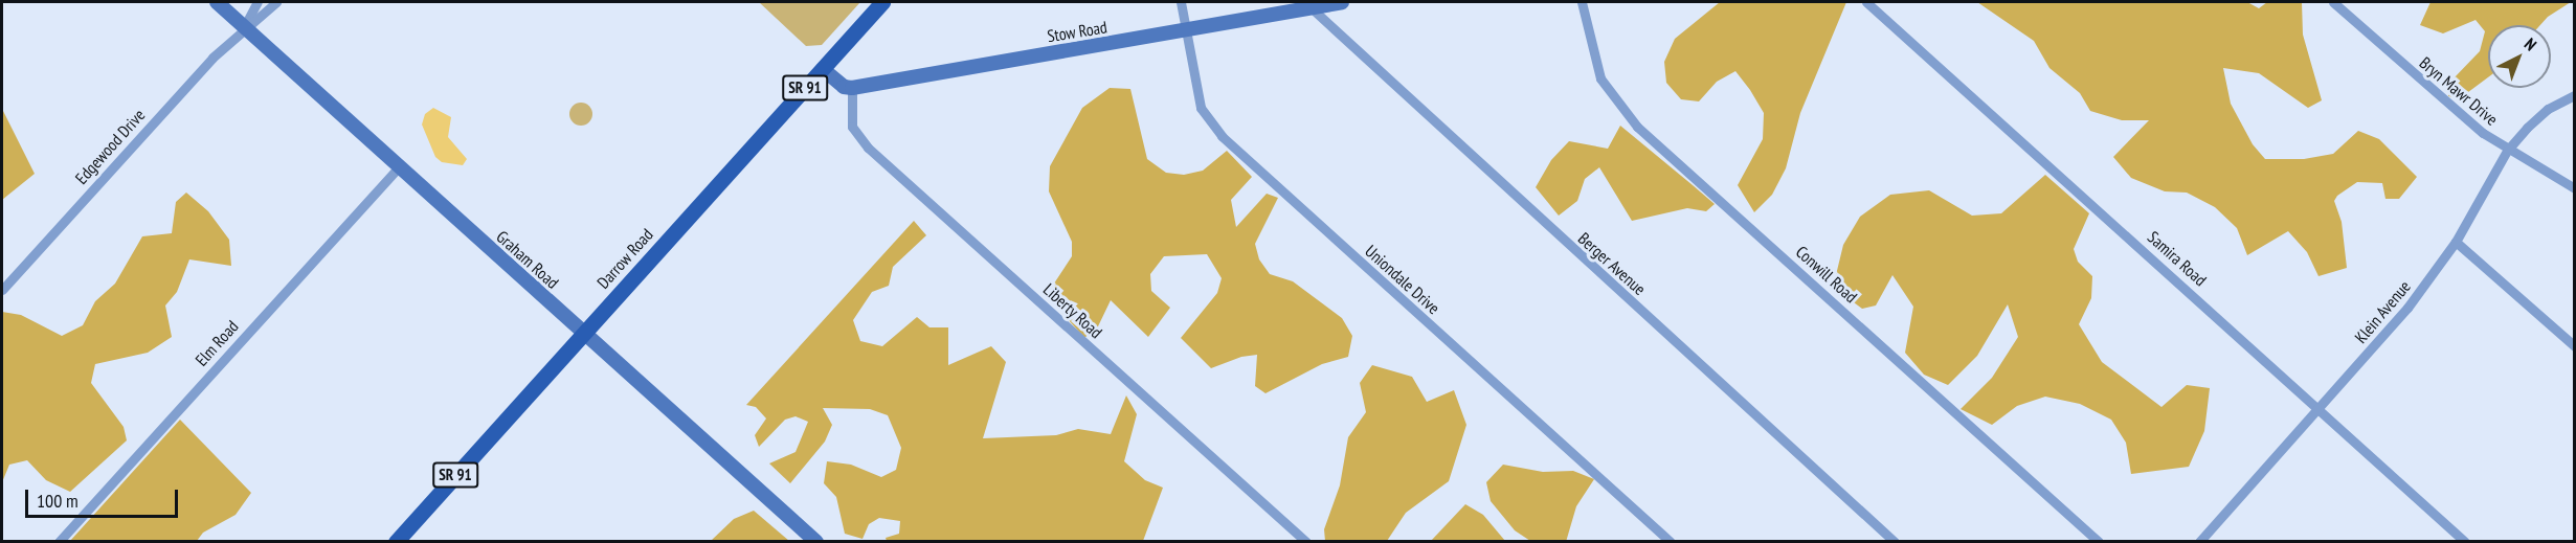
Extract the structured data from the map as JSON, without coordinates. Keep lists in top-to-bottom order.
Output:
{
  "streets": {
    "main road": [
      "Stow Road",
      "SR 91",
      "Darrow Road",
      "Graham Road"
    ],
    "street": [
      "Bryn Mawr Drive",
      "Edgewood Drive",
      "Samira Road",
      "Berger Avenue",
      "Conwill Road",
      "Uniondale Drive",
      "Liberty Road",
      "Klein Avenue",
      "Elm Road"
    ]
  },
  "crossings": [
    ["Stow Road", "Berger Avenue"],
    ["Stow Road", "Uniondale Drive"],
    ["Stow Road", "Liberty Road"],
    ["Bryn Mawr Drive", "Klein Avenue"],
    ["Edgewood Drive", "Graham Road"],
    ["Darrow Road", "Graham Road"],
    ["Samira Road", "Klein Avenue"],
    ["Graham Road", "Elm Road"]
  ],
  "scale_bar": "100 m",
  "north": "top right"
}
